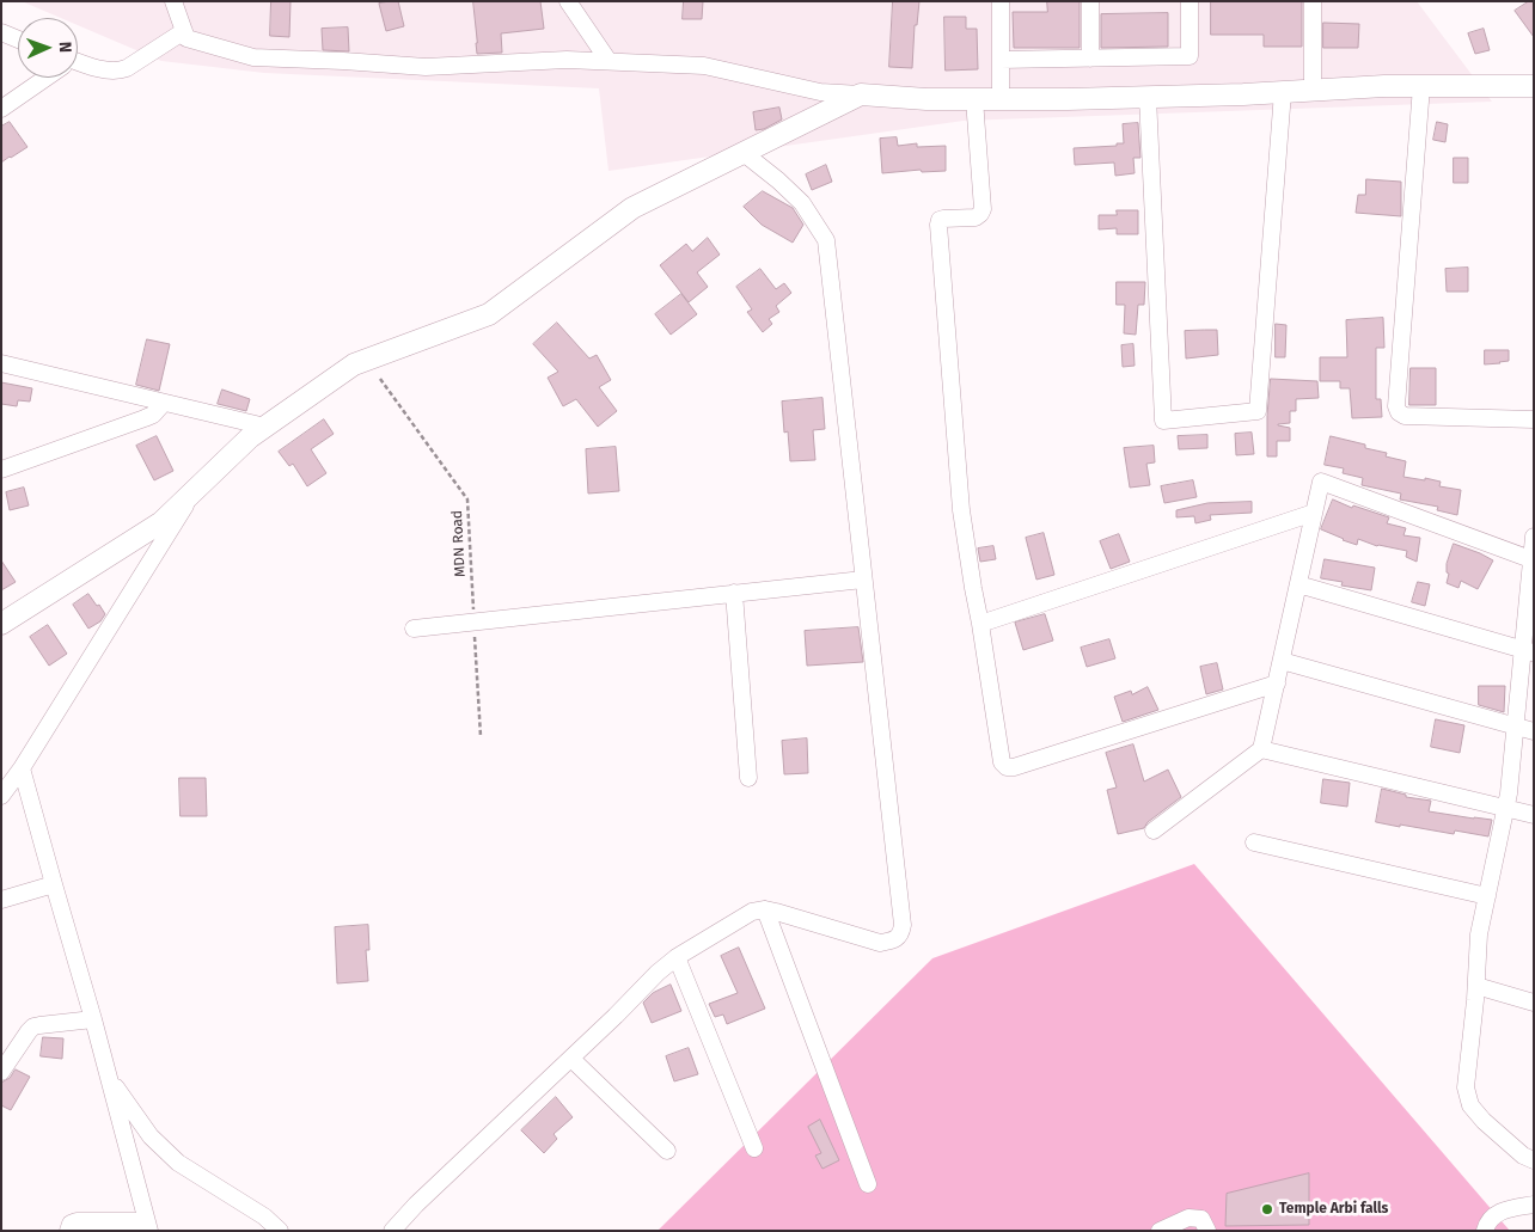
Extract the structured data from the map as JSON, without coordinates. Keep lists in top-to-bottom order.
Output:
{
  "streets": {
    "path": ["MDN Road"]
  },
  "places": ["Temple Arbi falls"],
  "north": "right"
}
